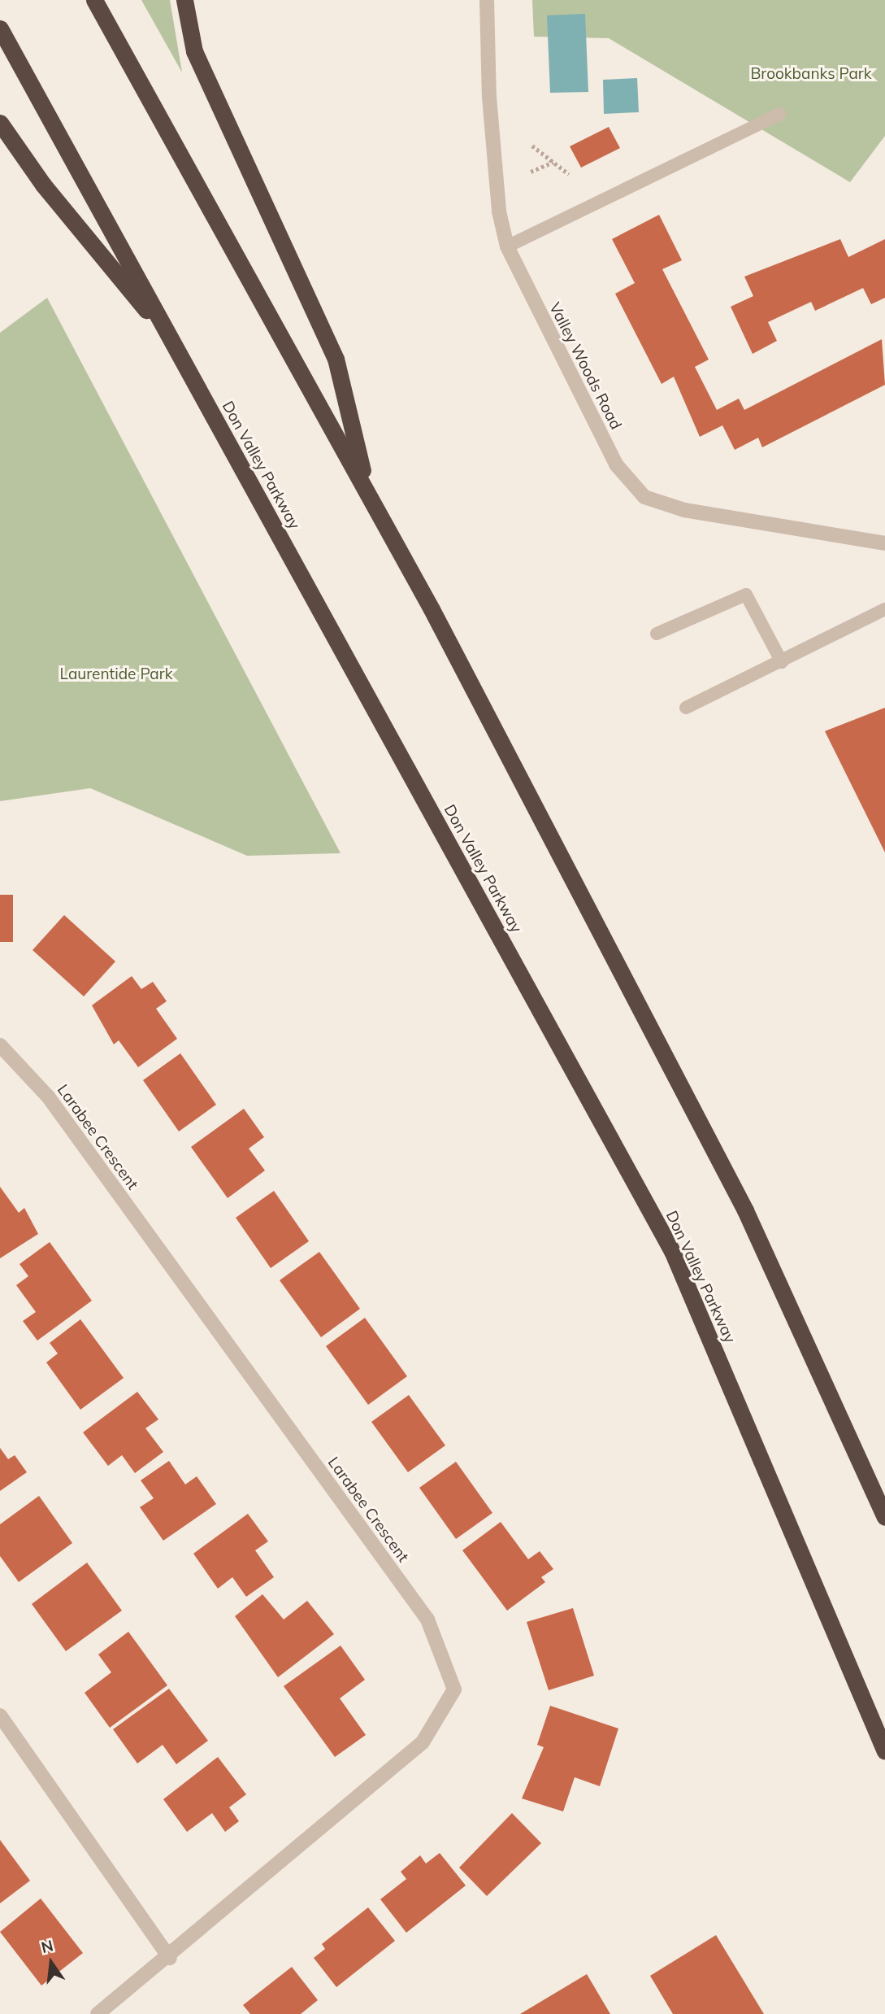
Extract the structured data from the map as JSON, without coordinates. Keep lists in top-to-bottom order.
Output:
{
  "streets": {
    "highway": ["Don Valley Parkway"],
    "street": ["Valley Woods Road", "Larabee Crescent"]
  },
  "parks": ["Brookbanks Park", "Laurentide Park"],
  "north": "top"
}
